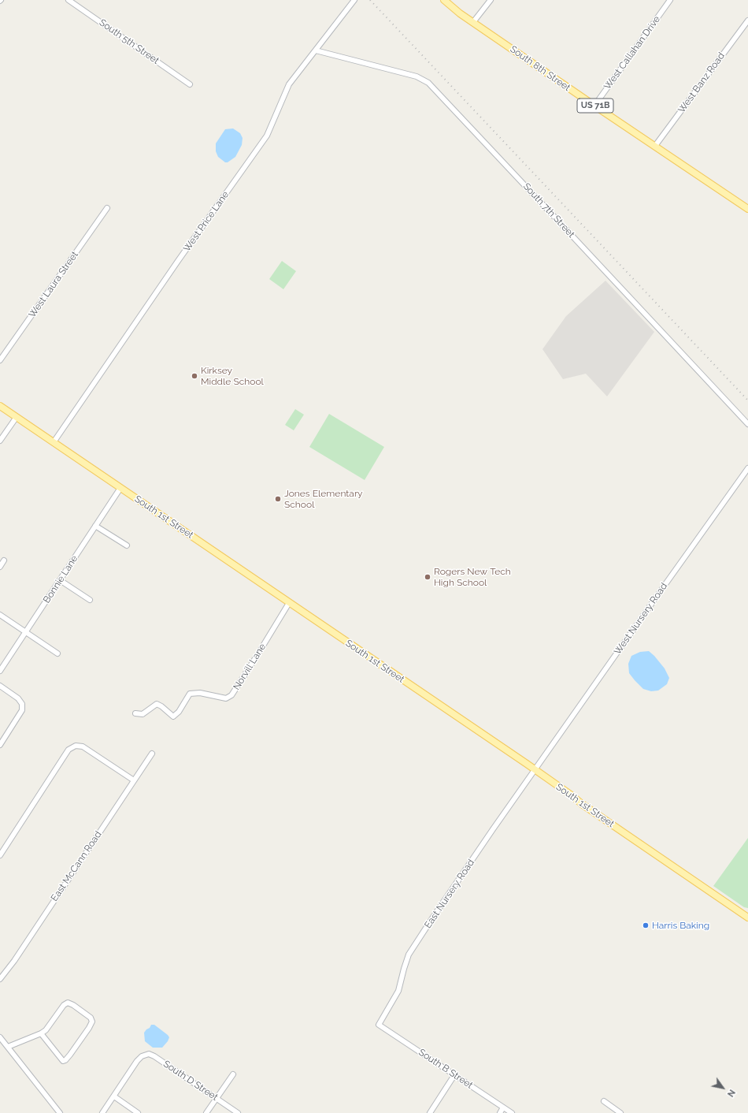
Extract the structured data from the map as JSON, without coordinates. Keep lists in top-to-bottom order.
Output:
{
  "streets": {
    "main road": ["South 8th Street", "US 71B", "South 1st Street"],
    "street": [
      "South 5th Street",
      "West Callahan Drive",
      "West Banz Road",
      "South 7th Street",
      "West Price Lane",
      "West Laura Street",
      "Bonnie Lane",
      "West Nursery Road",
      "Norvill Lane",
      "East McCann Road",
      "East Nursery Road",
      "South B Street",
      "South D Street"
    ]
  },
  "crossings": [
    ["West Callahan Drive", "South 8th Street"],
    ["South 8th Street", "West Banz Road"],
    ["South 7th Street", "West Price Lane"],
    ["West Price Lane", "South 1st Street"],
    ["South 1st Street", "Bonnie Lane"],
    ["South 1st Street", "West Nursery Road"],
    ["South 1st Street", "Norvill Lane"],
    ["South 1st Street", "East Nursery Road"],
    ["West Nursery Road", "East Nursery Road"],
    ["East Nursery Road", "South B Street"]
  ],
  "places": [
    "Kirksey Middle School",
    "Jones Elementary School",
    "Rogers New Tech High School",
    "Harris Baking"
  ],
  "north": "bottom right"
}
